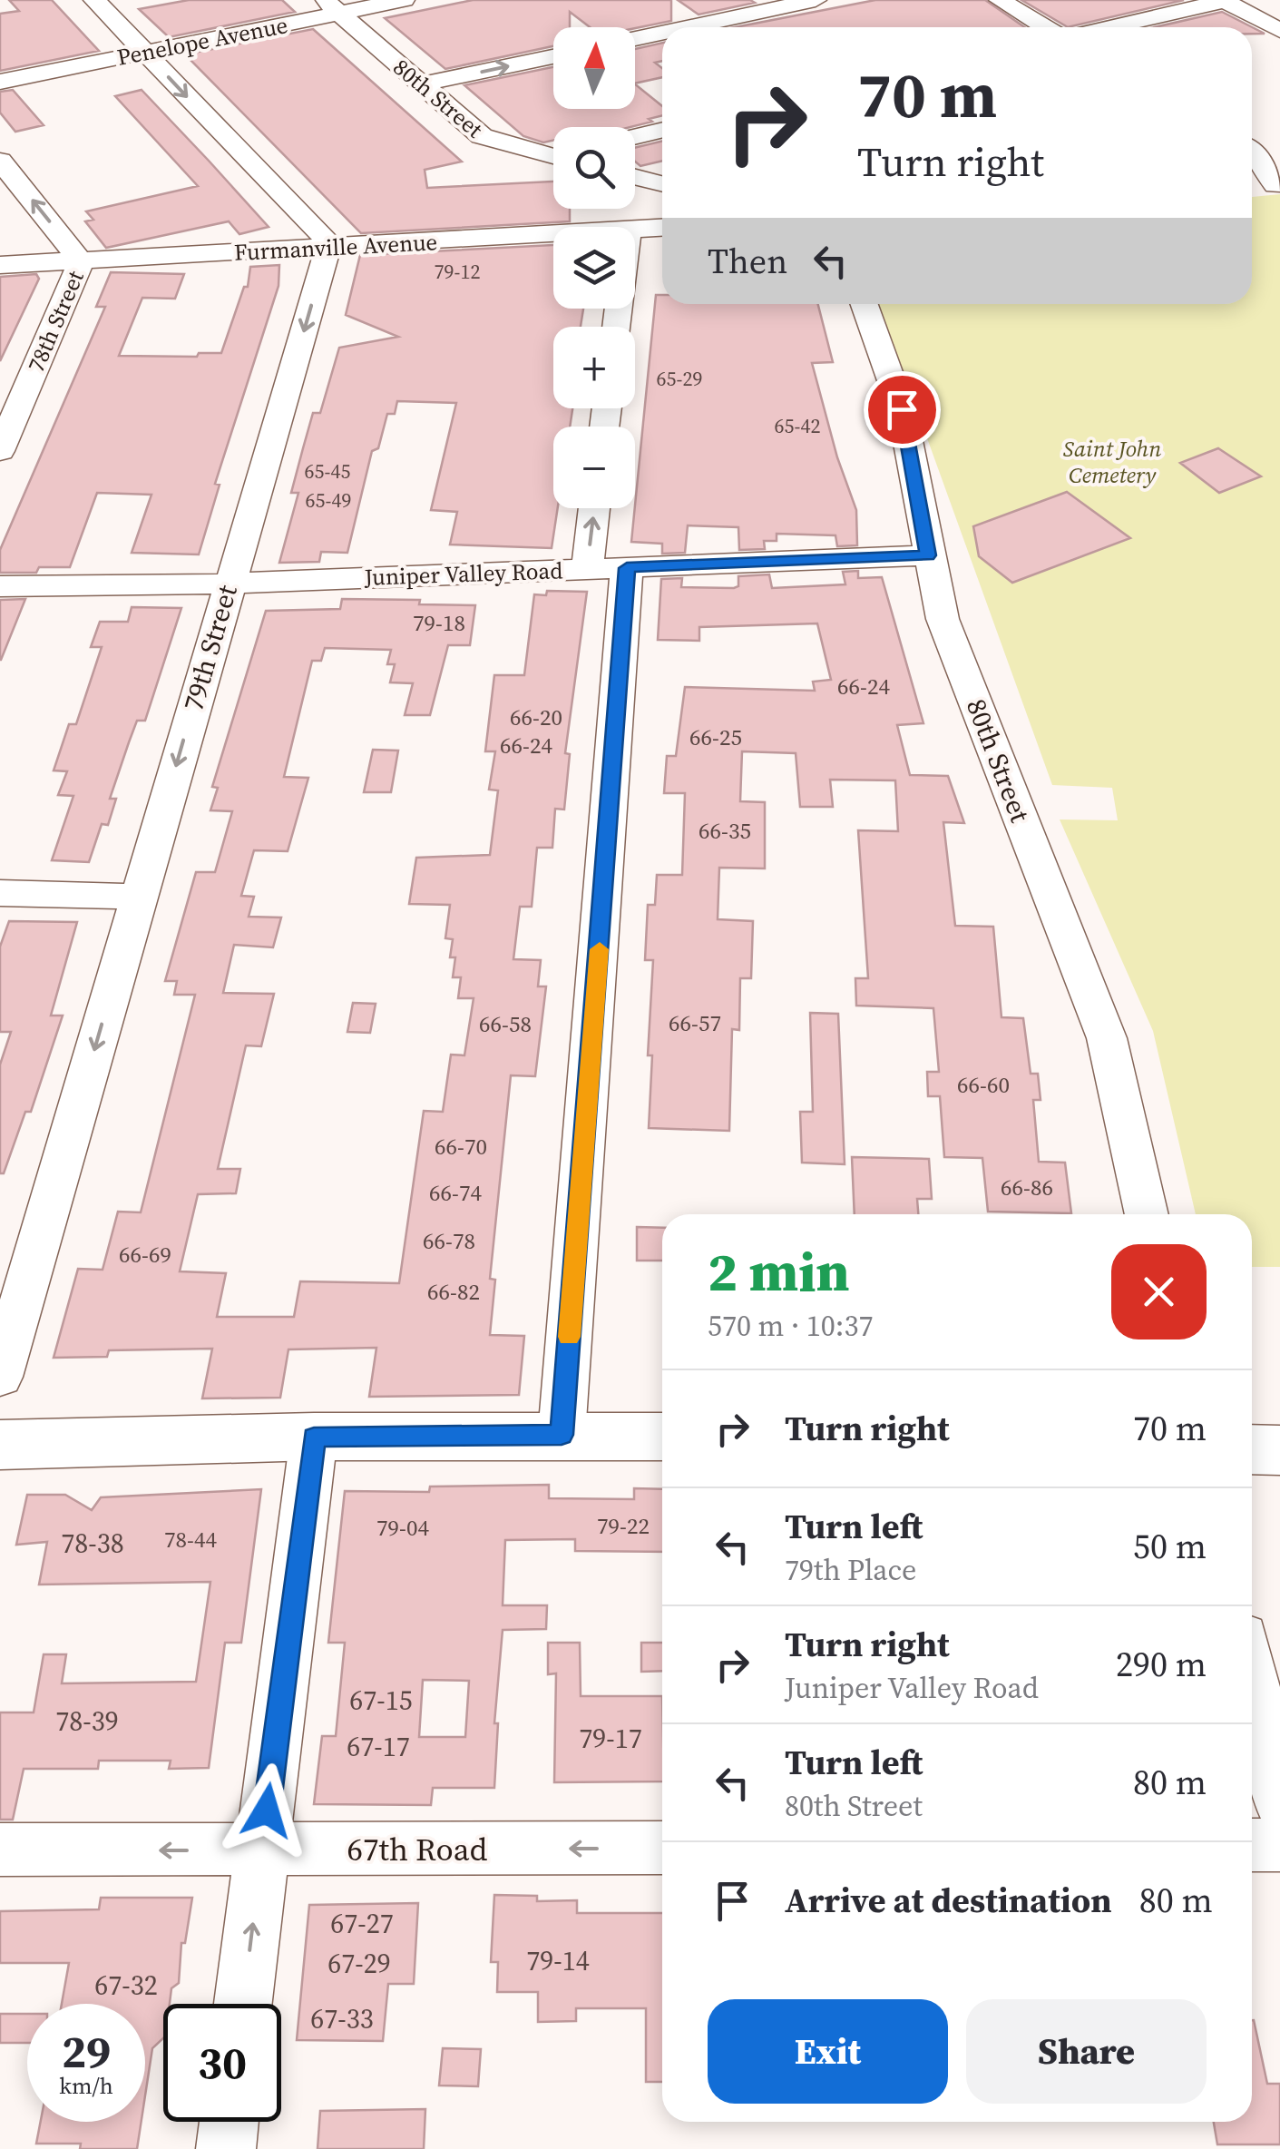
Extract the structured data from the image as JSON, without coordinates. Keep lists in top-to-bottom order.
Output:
{
  "streets": {
    "street": [
      "Penelope Avenue",
      "80th Street",
      "Furmanville Avenue",
      "78th Street",
      "Juniper Valley Road",
      "79th Street",
      "67th Road"
    ]
  },
  "crossings": [
    ["Penelope Avenue", "80th Street"],
    ["80th Street", "Juniper Valley Road"],
    ["Furmanville Avenue", "78th Street"],
    ["Furmanville Avenue", "79th Street"],
    ["Juniper Valley Road", "79th Street"]
  ],
  "one_way": ["79th Street", "67th Road"],
  "parks": ["Saint John Cemetery"],
  "house_numbers": [
    "79-12",
    "65-29",
    "65-42",
    "65-45",
    "65-49",
    "79-18",
    "66-24",
    "66-20",
    "66-25",
    "66-24",
    "66-35",
    "66-57",
    "66-58",
    "66-60",
    "66-70",
    "66-86",
    "66-74",
    "66-78",
    "66-69",
    "66-82",
    "79-22",
    "79-04",
    "78-44",
    "78-38",
    "67-15",
    "78-39",
    "79-17",
    "67-17",
    "67-27",
    "79-14",
    "67-29",
    "67-32",
    "67-33"
  ],
  "north": "top",
  "page": {
    "map_buttons": ["+", "−"],
    "turn": ["70 m", "Turn right"],
    "then": "Then",
    "heading": ["2 min", "570 m · 10:37"],
    "list": [
      {
        "name": "Turn right",
        "value": "70 m"
      },
      {
        "name": "Turn left",
        "note": "79th Place",
        "value": "50 m"
      },
      {
        "name": "Turn right",
        "note": "Juniper Valley Road",
        "value": "290 m"
      },
      {
        "name": "Turn left",
        "note": "80th Street",
        "value": "80 m"
      },
      {
        "name": "Arrive at destination",
        "value": "80 m"
      }
    ],
    "buttons": ["Exit", "Share"],
    "speed": "29 km/h",
    "limit": "30"
  }
}
